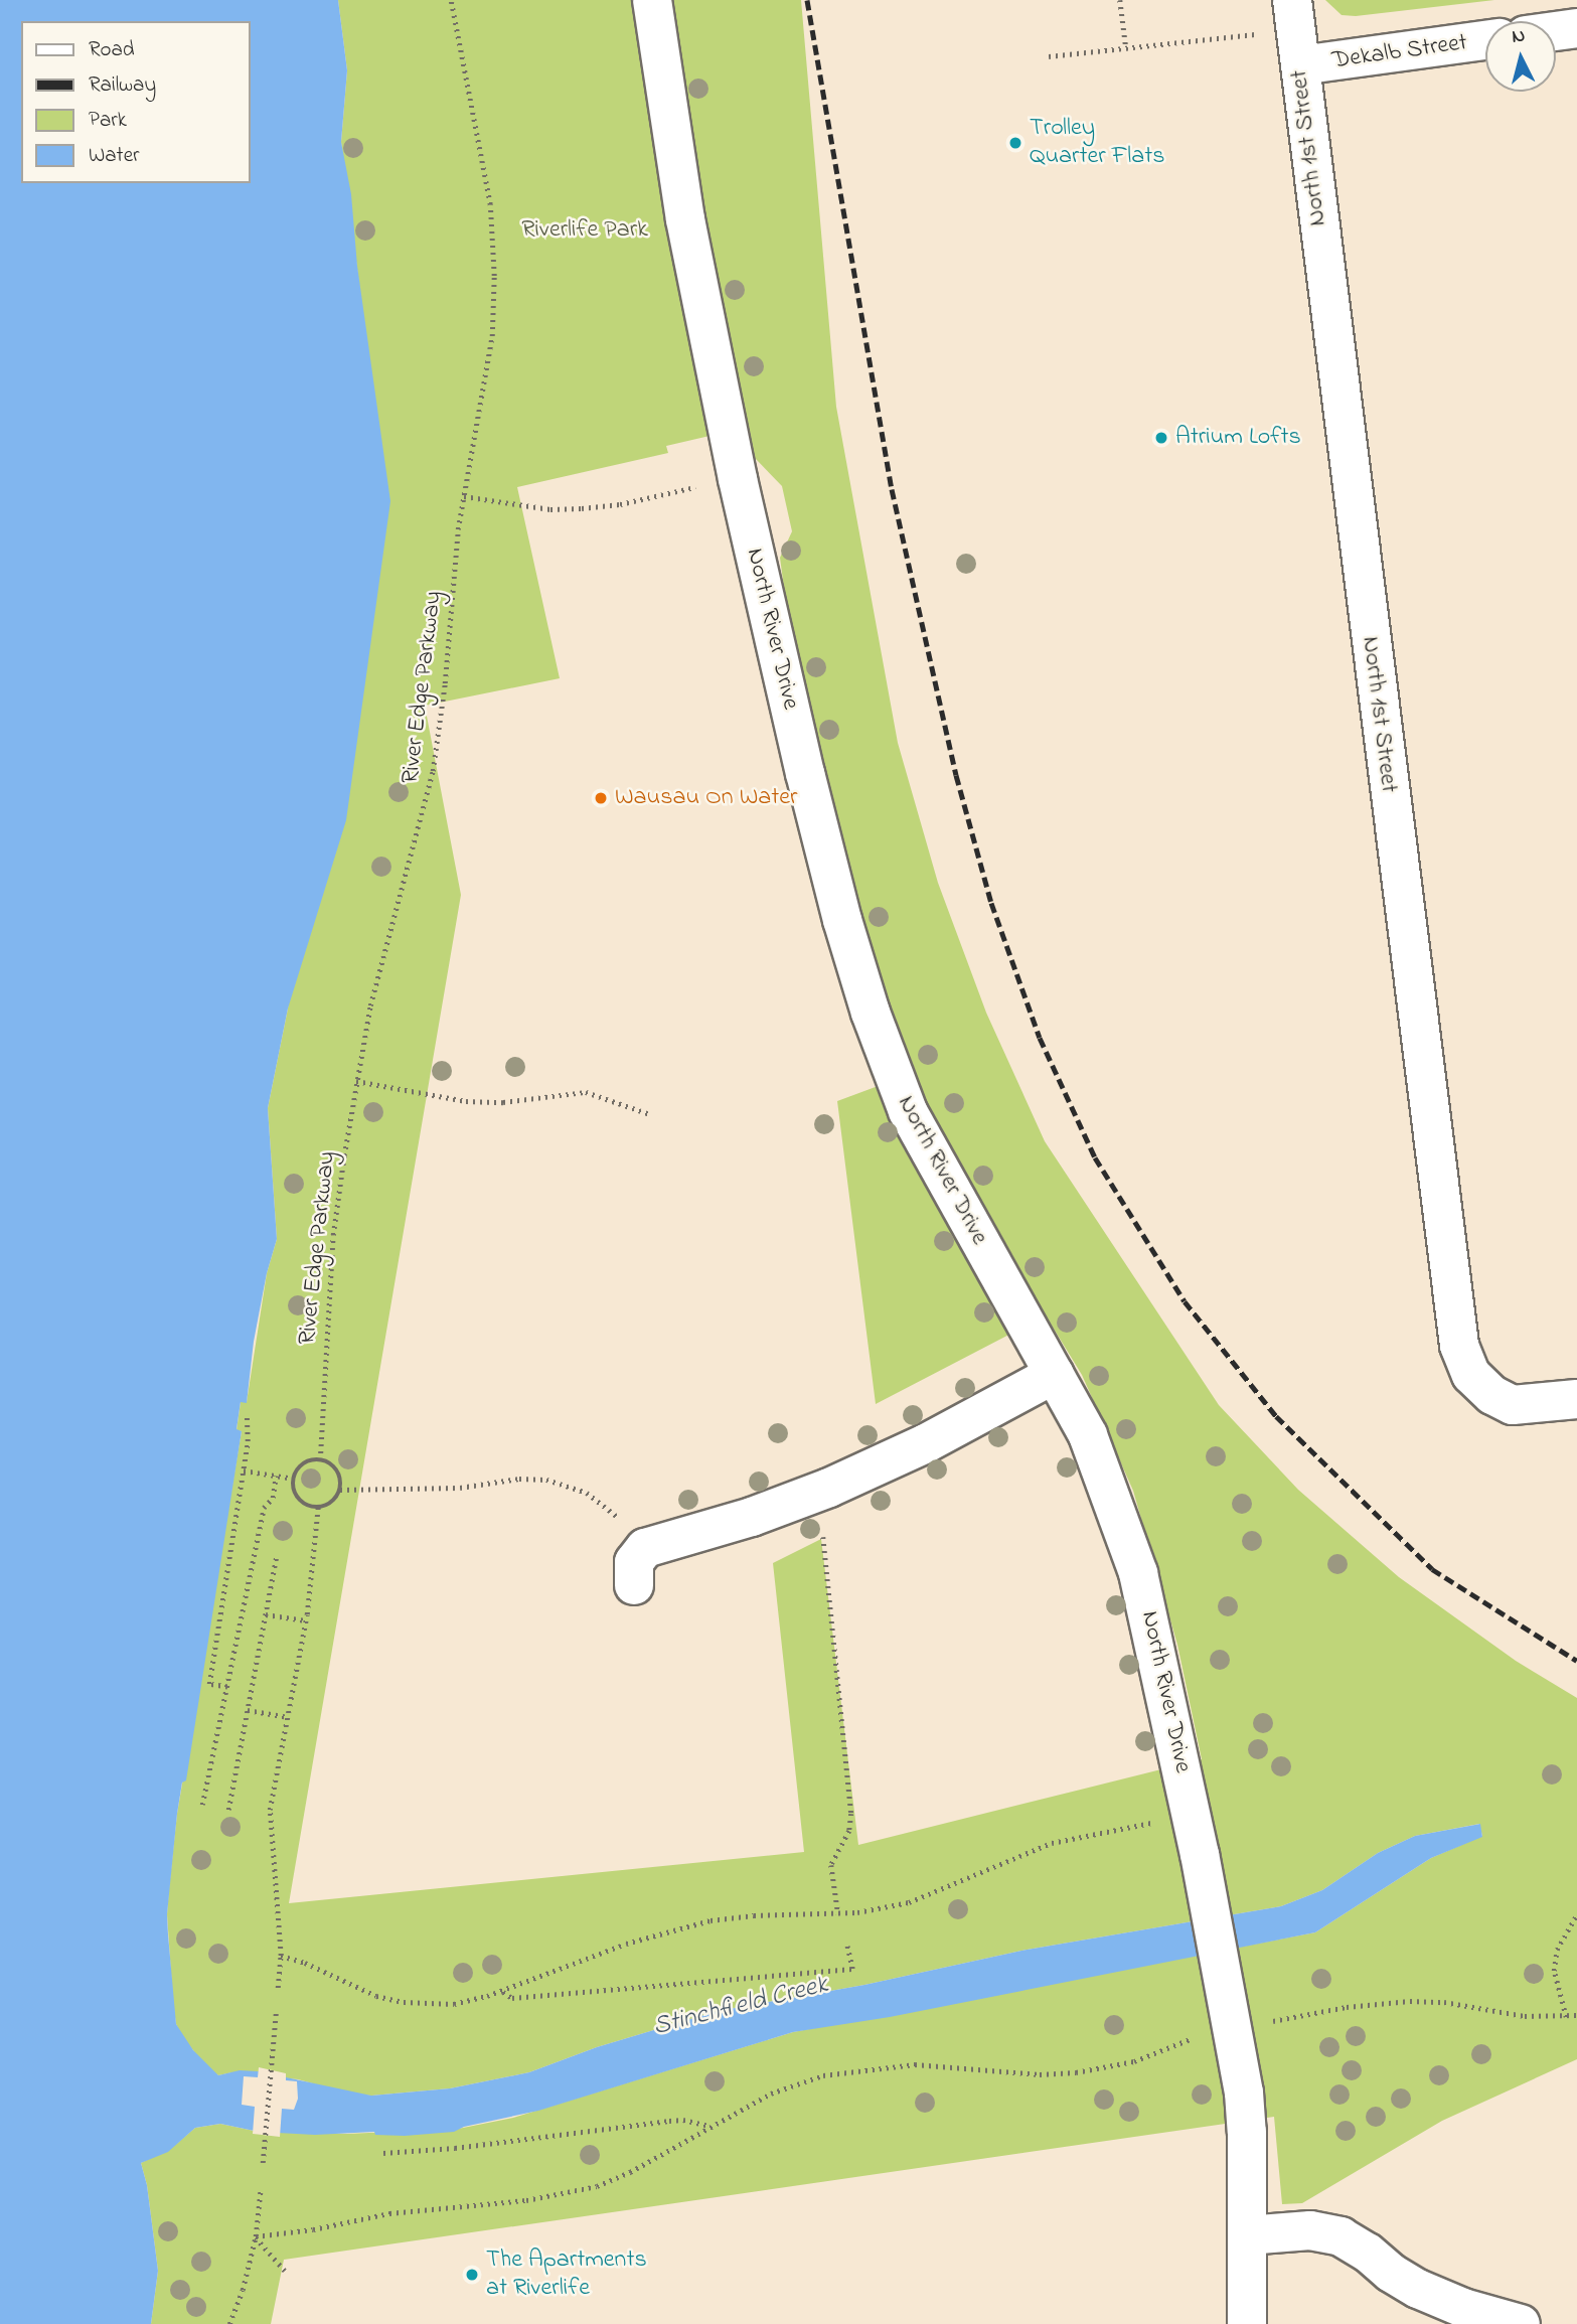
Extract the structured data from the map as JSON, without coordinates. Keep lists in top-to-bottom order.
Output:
{
  "streets": {
    "street": ["Dekalb Street", "North 1st Street", "North River Drive"],
    "path": ["River Edge Parkway"]
  },
  "crossings": [
    ["Dekalb Street", "North 1st Street"]
  ],
  "water": ["Stinchfield Creek"],
  "parks": ["Riverlife Park"],
  "places": [
    "Trolley Quarter Flats",
    "Atrium Lofts",
    "Wausau On Water",
    "The Apartments at Riverlife"
  ],
  "legend": [
    "Road",
    "Railway",
    "Park",
    "Water"
  ],
  "north": "top"
}
